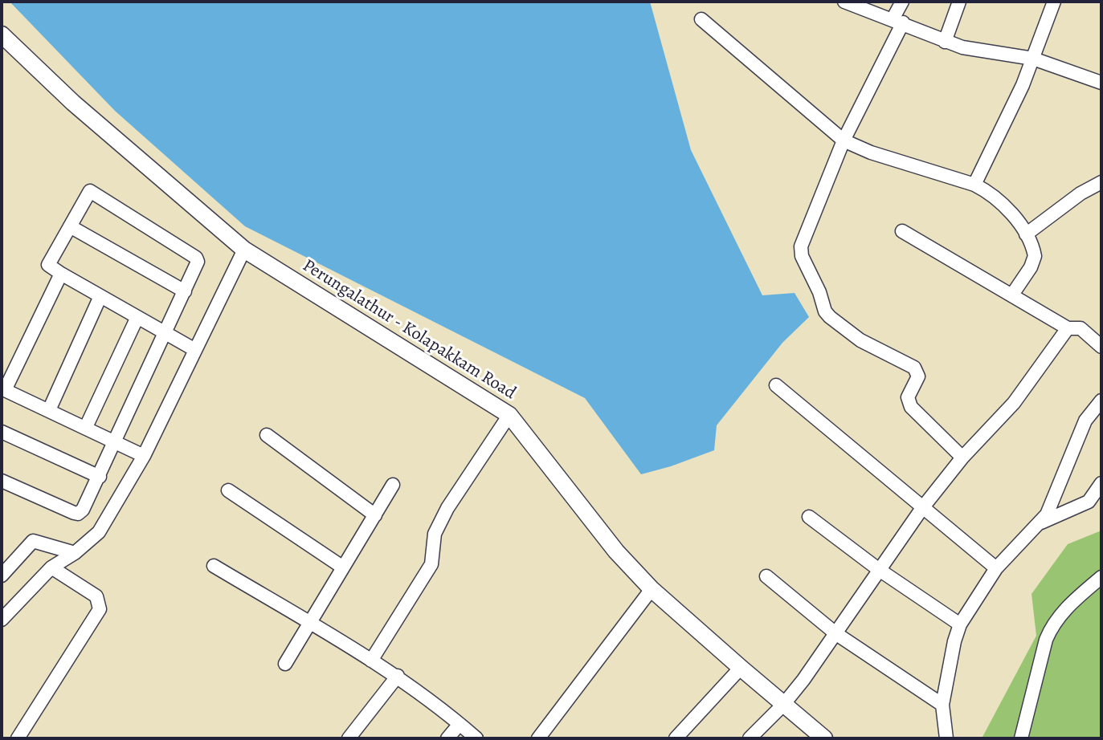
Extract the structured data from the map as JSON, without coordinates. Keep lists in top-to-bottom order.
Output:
{
  "streets": {
    "main road": ["Perungalathur - Kolapakkam Road"]
  }
}
